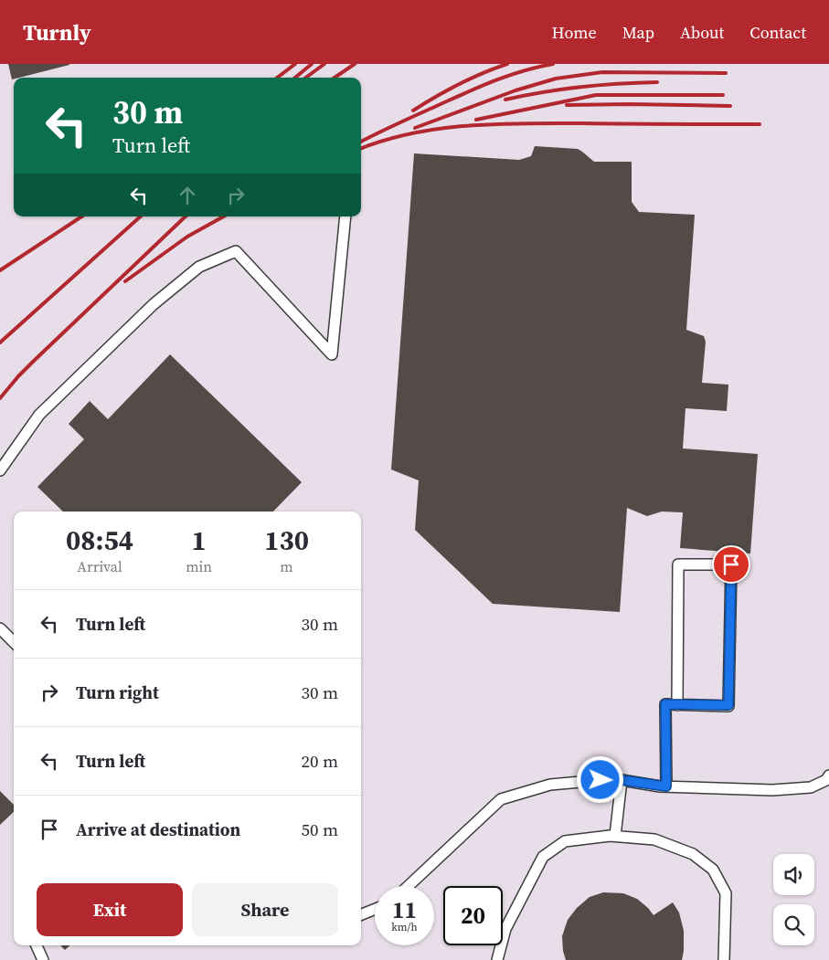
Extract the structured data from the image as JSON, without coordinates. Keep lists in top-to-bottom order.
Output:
{
  "page": {
    "header": "Turnly",
    "nav": [
      "Home",
      "Map",
      "About",
      "Contact"
    ],
    "turn": ["30 m", "Turn left"],
    "eta": [
      "08:54",
      "Arrival",
      "1",
      "min",
      "130",
      "m"
    ],
    "list": [
      {
        "name": "Turn left",
        "value": "30 m"
      },
      {
        "name": "Turn right",
        "value": "30 m"
      },
      {
        "name": "Turn left",
        "value": "20 m"
      },
      {
        "name": "Arrive at destination",
        "value": "50 m"
      }
    ],
    "buttons": ["Exit", "Share"],
    "speed": "11 km/h",
    "limit": "20"
  }
}
